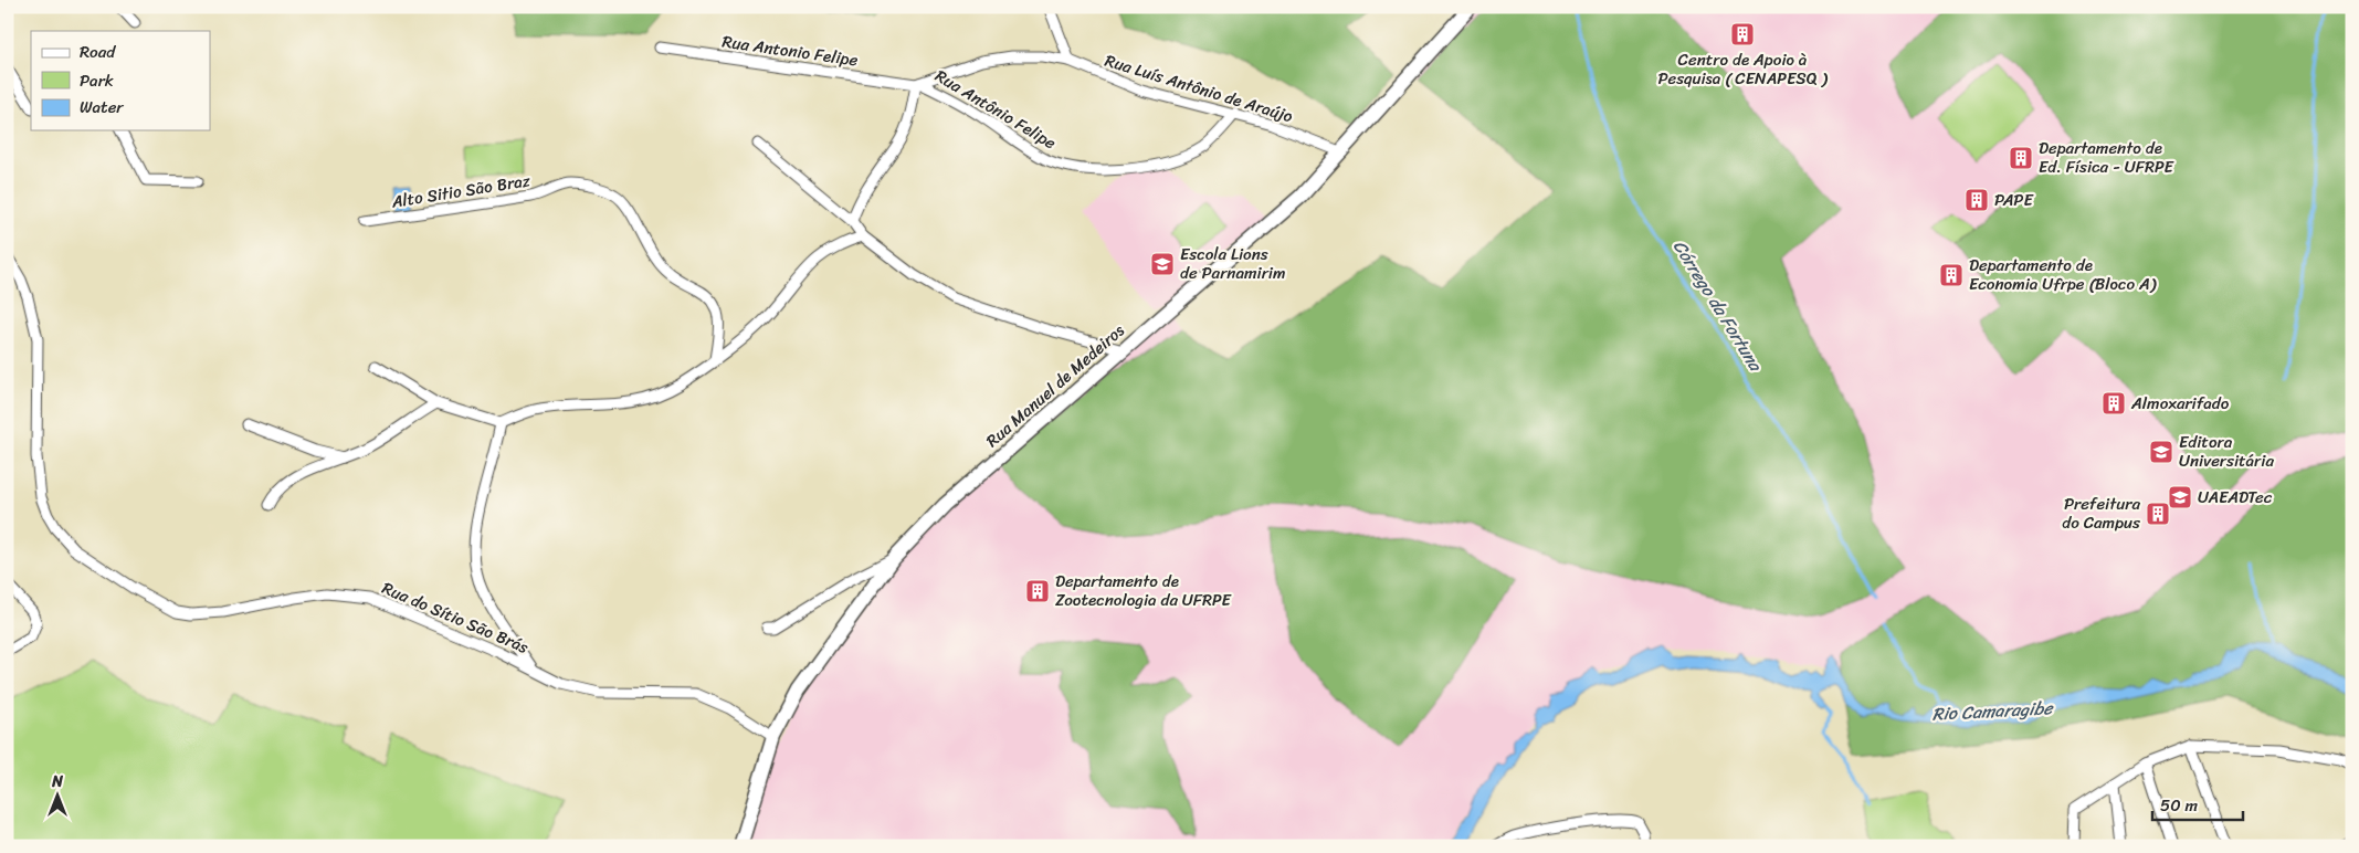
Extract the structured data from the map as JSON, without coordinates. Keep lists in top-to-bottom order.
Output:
{
  "streets": {
    "main road": ["Rua Manuel de Medeiros"],
    "street": [
      "Rua Antonio Felipe",
      "Rua Luís Antônio de Araújo",
      "Rua Antônio Felipe",
      "Alto Sitio São Braz",
      "Rua do Sítio São Brás"
    ]
  },
  "crossings": [
    ["Rua Antonio Felipe", "Rua Luís Antônio de Araújo"],
    ["Rua Antonio Felipe", "Rua Antônio Felipe"],
    ["Rua Luís Antônio de Araújo", "Rua Antônio Felipe"],
    ["Rua Luís Antônio de Araújo", "Rua Manuel de Medeiros"],
    ["Rua Manuel de Medeiros", "Rua do Sítio São Brás"]
  ],
  "water": ["Córrego da Fortuna", "Rio Camaragibe"],
  "places": {
    "building": [
      "Centro de Apoio à Pesquisa ( CENAPESQ )",
      "Departamento de Ed. Física - UFRPE",
      "PAPE",
      "Departamento de Economia Ufrpe (Bloco A)",
      "Almoxarifado",
      "Prefeitura do Campus",
      "Departamento de Zootecnologia da UFRPE"
    ],
    "school or university": ["Escola Lions de Parnamirim", "Editora Universitária", "UAEADTec"]
  },
  "legend": ["Road", "Park", "Water"],
  "scale_bar": "50 m",
  "north": "top"
}
